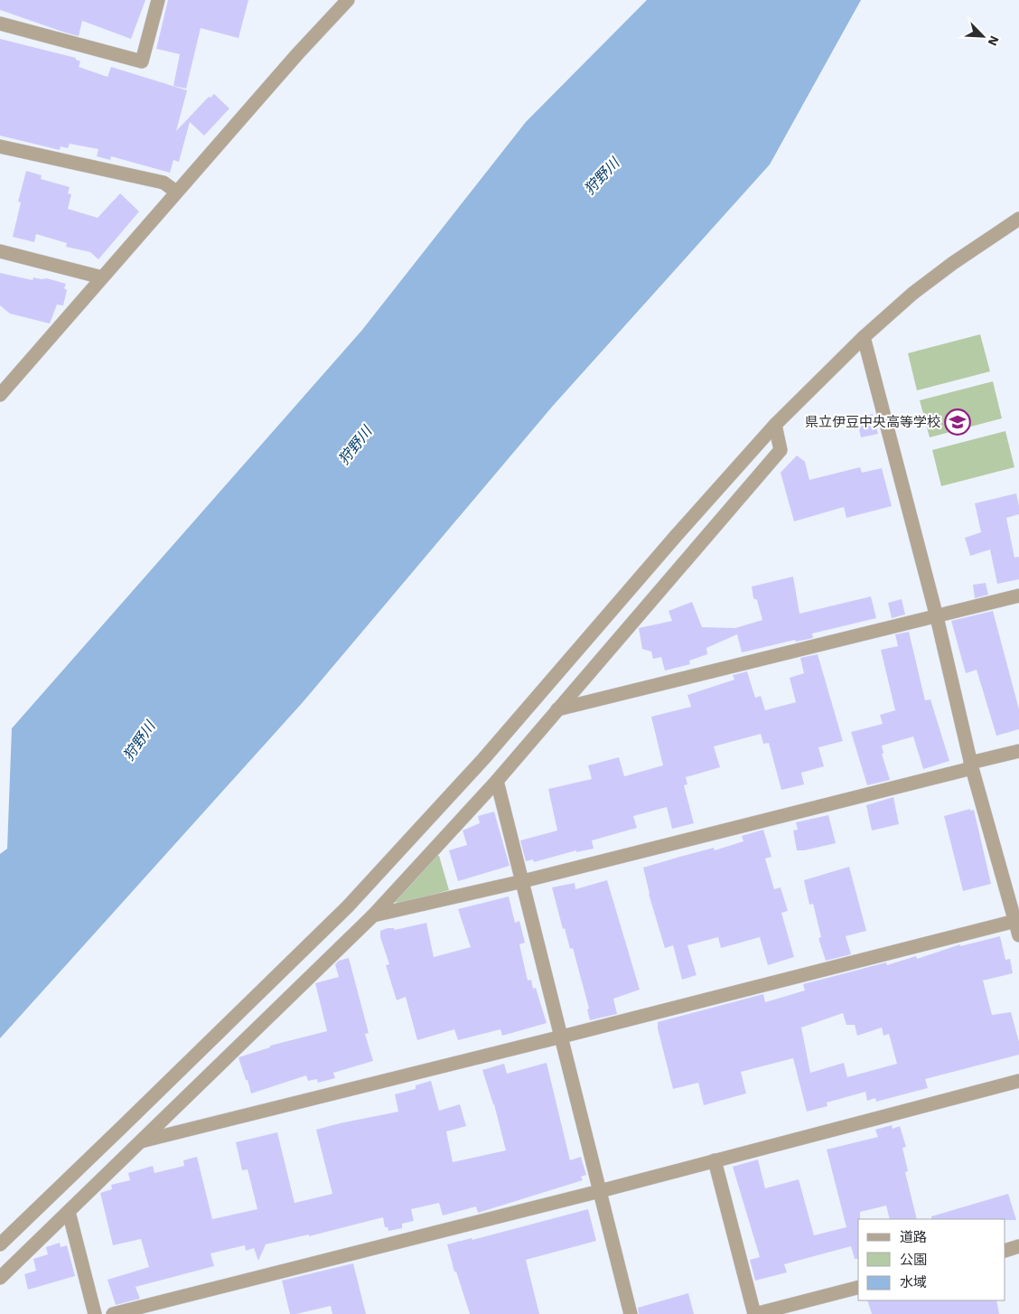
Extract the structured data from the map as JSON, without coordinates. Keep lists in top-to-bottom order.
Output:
{
  "water": ["狩野川"],
  "places": {
    "school or university": ["県立伊豆中央高等学校"]
  },
  "legend": ["道路", "公園", "水域"],
  "north": "bottom right"
}
